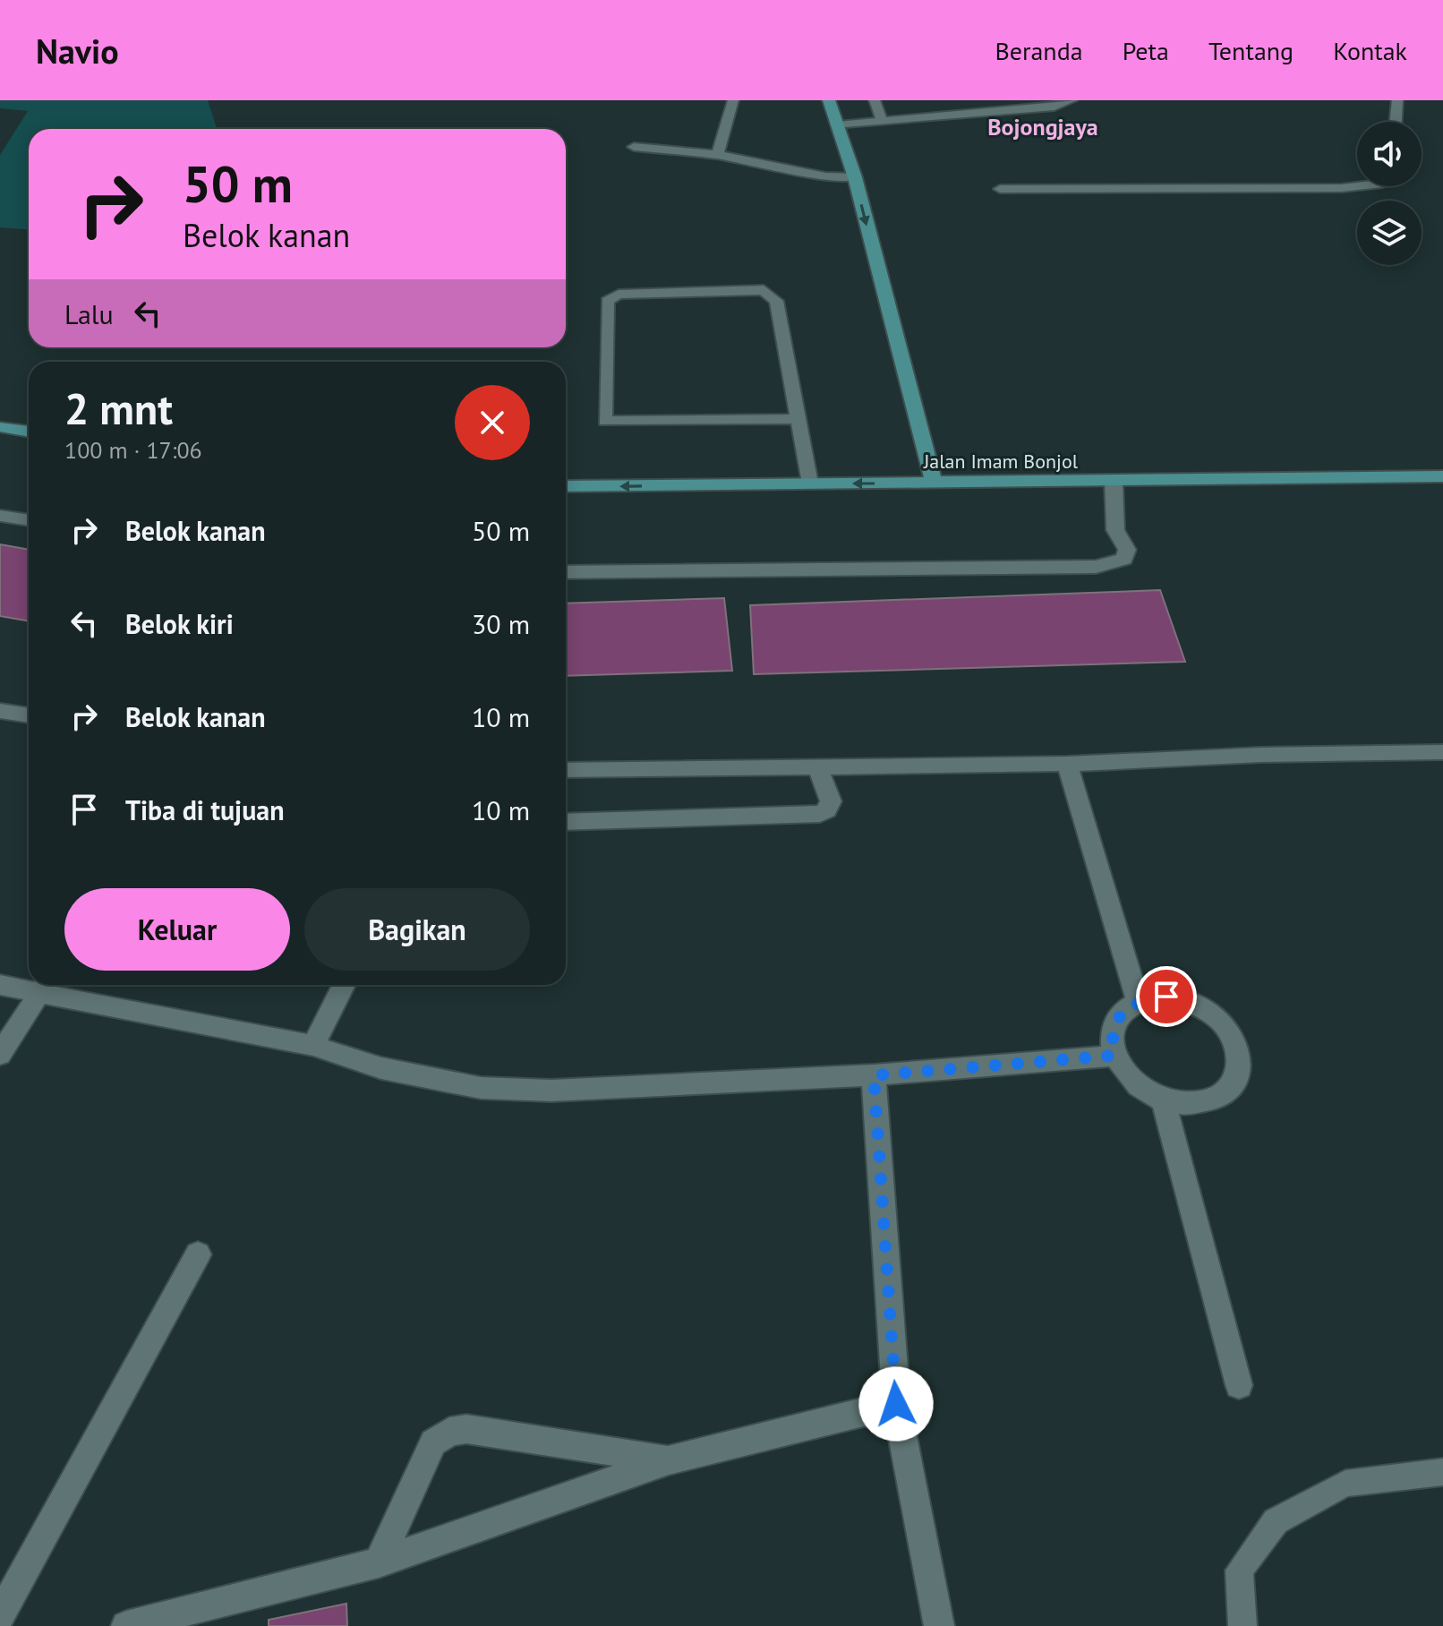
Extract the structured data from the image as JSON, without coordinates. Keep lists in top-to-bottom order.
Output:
{
  "streets": {
    "main road": ["Jalan Imam Bonjol"]
  },
  "one_way": ["Jalan Imam Bonjol"],
  "districts": ["Bojongjaya"],
  "page": {
    "header": "Navio",
    "nav": [
      "Beranda",
      "Peta",
      "Tentang",
      "Kontak"
    ],
    "turn": ["50 m", "Belok kanan"],
    "then": "Lalu",
    "heading": ["2 mnt", "100 m · 17:06"],
    "list": [
      {
        "name": "Belok kanan",
        "value": "50 m"
      },
      {
        "name": "Belok kiri",
        "value": "30 m"
      },
      {
        "name": "Belok kanan",
        "value": "10 m"
      },
      {
        "name": "Tiba di tujuan",
        "value": "10 m"
      }
    ],
    "buttons": ["Keluar", "Bagikan"]
  }
}
